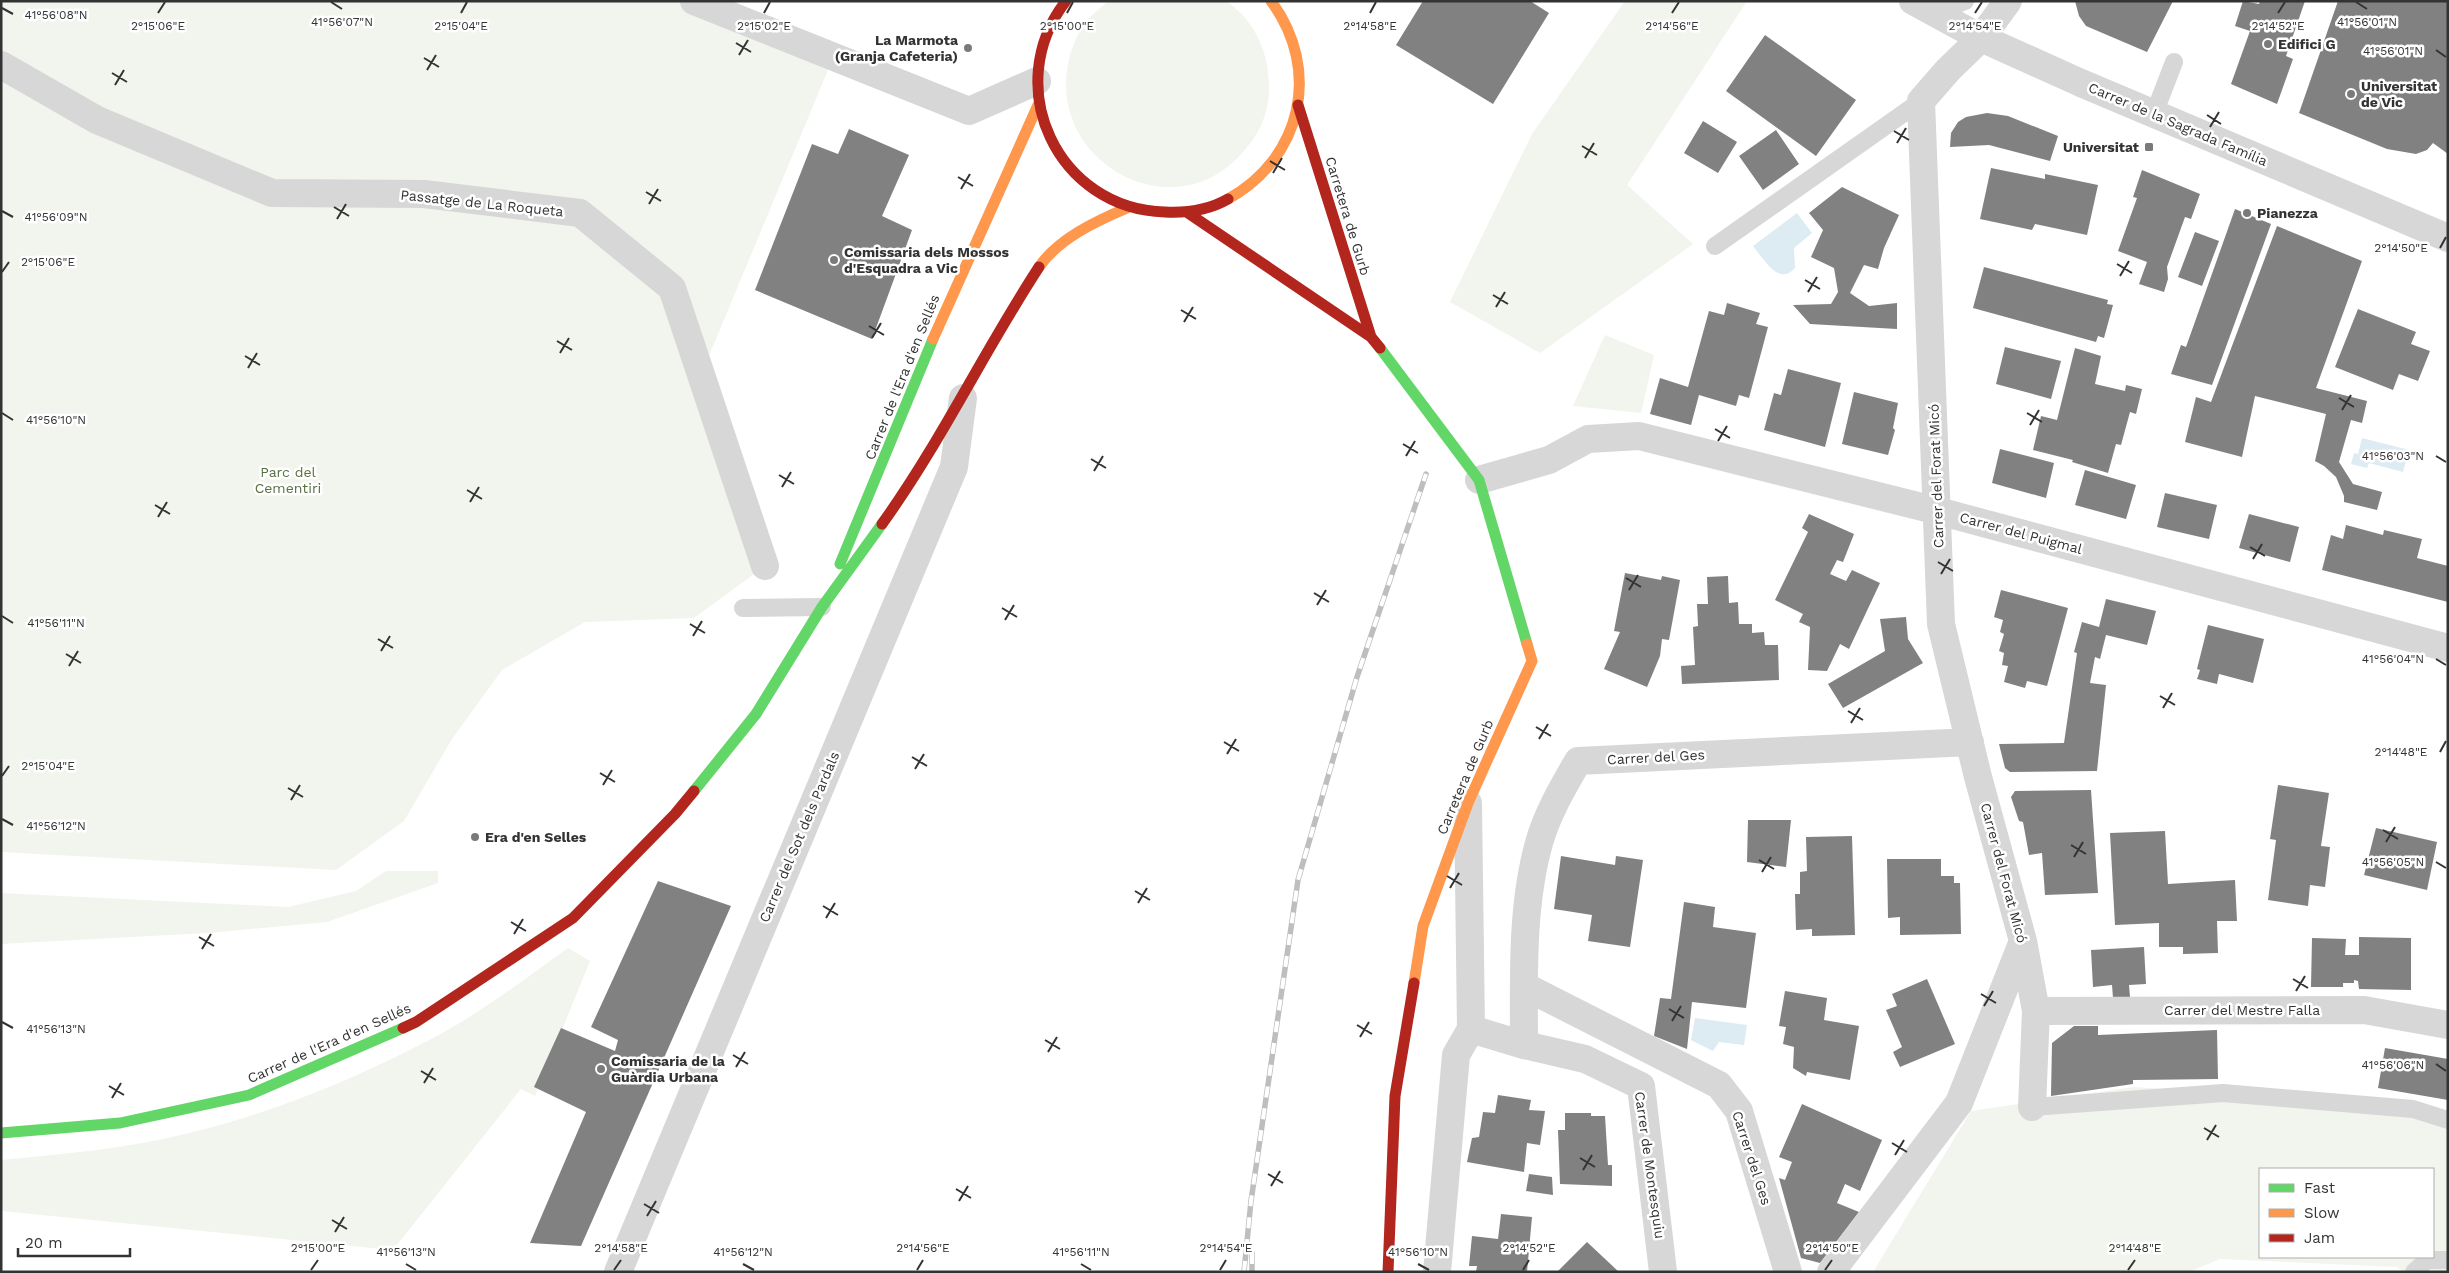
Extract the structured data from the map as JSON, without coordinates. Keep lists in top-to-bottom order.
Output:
{
  "streets": {
    "street": [
      "Carrer de la Sagrada Família",
      "Passatge de La Roqueta",
      "Carretera de Gurb",
      "Carrer de l'Era d'en Sellés",
      "Carrer del Forat Micó",
      "Carrer del Puigmal",
      "Carrer del Ges",
      "Carrer del Sot dels Pardals",
      "Carrer del Mestre Falla",
      "Carrer de Montesquiu"
    ]
  },
  "crossings": [
    ["Carretera de Gurb", "Carrer del Puigmal"],
    ["Carrer de l'Era d'en Sellés", "Carrer del Sot dels Pardals"],
    ["Carrer del Forat Micó", "Carrer del Puigmal"],
    ["Carrer del Forat Micó", "Carrer del Ges"],
    ["Carrer del Forat Micó", "Carrer del Mestre Falla"],
    ["Carrer del Ges", "Carrer de Montesquiu"]
  ],
  "parks": ["Parc del Cementiri"],
  "places": {
    "other": [
      "Edifici G",
      "La Marmota (Granja Cafeteria)",
      "Universitat de Vic",
      "Pianezza",
      "Comissaria dels Mossos d'Esquadra a Vic",
      "Era d'en Selles",
      "Comissaria de la Guàrdia Urbana"
    ],
    "transit": ["Universitat"]
  },
  "legend": ["Fast", "Slow", "Jam"],
  "scale_bar": "20 m",
  "coordinates": [
    "41°56'08\"N",
    "41°56'07\"N",
    "41°56'01\"N",
    "2°15'06\"E",
    "2°15'04\"E",
    "2°15'02\"E",
    "2°15'00\"E",
    "2°14'58\"E",
    "2°14'56\"E",
    "2°14'54\"E",
    "2°14'52\"E",
    "41°56'09\"N",
    "2°14'50\"E",
    "41°56'10\"N",
    "41°56'03\"N",
    "41°56'11\"N",
    "41°56'04\"N",
    "2°14'48\"E",
    "41°56'12\"N",
    "41°56'05\"N",
    "41°56'13\"N",
    "41°56'06\"N"
  ]
}
